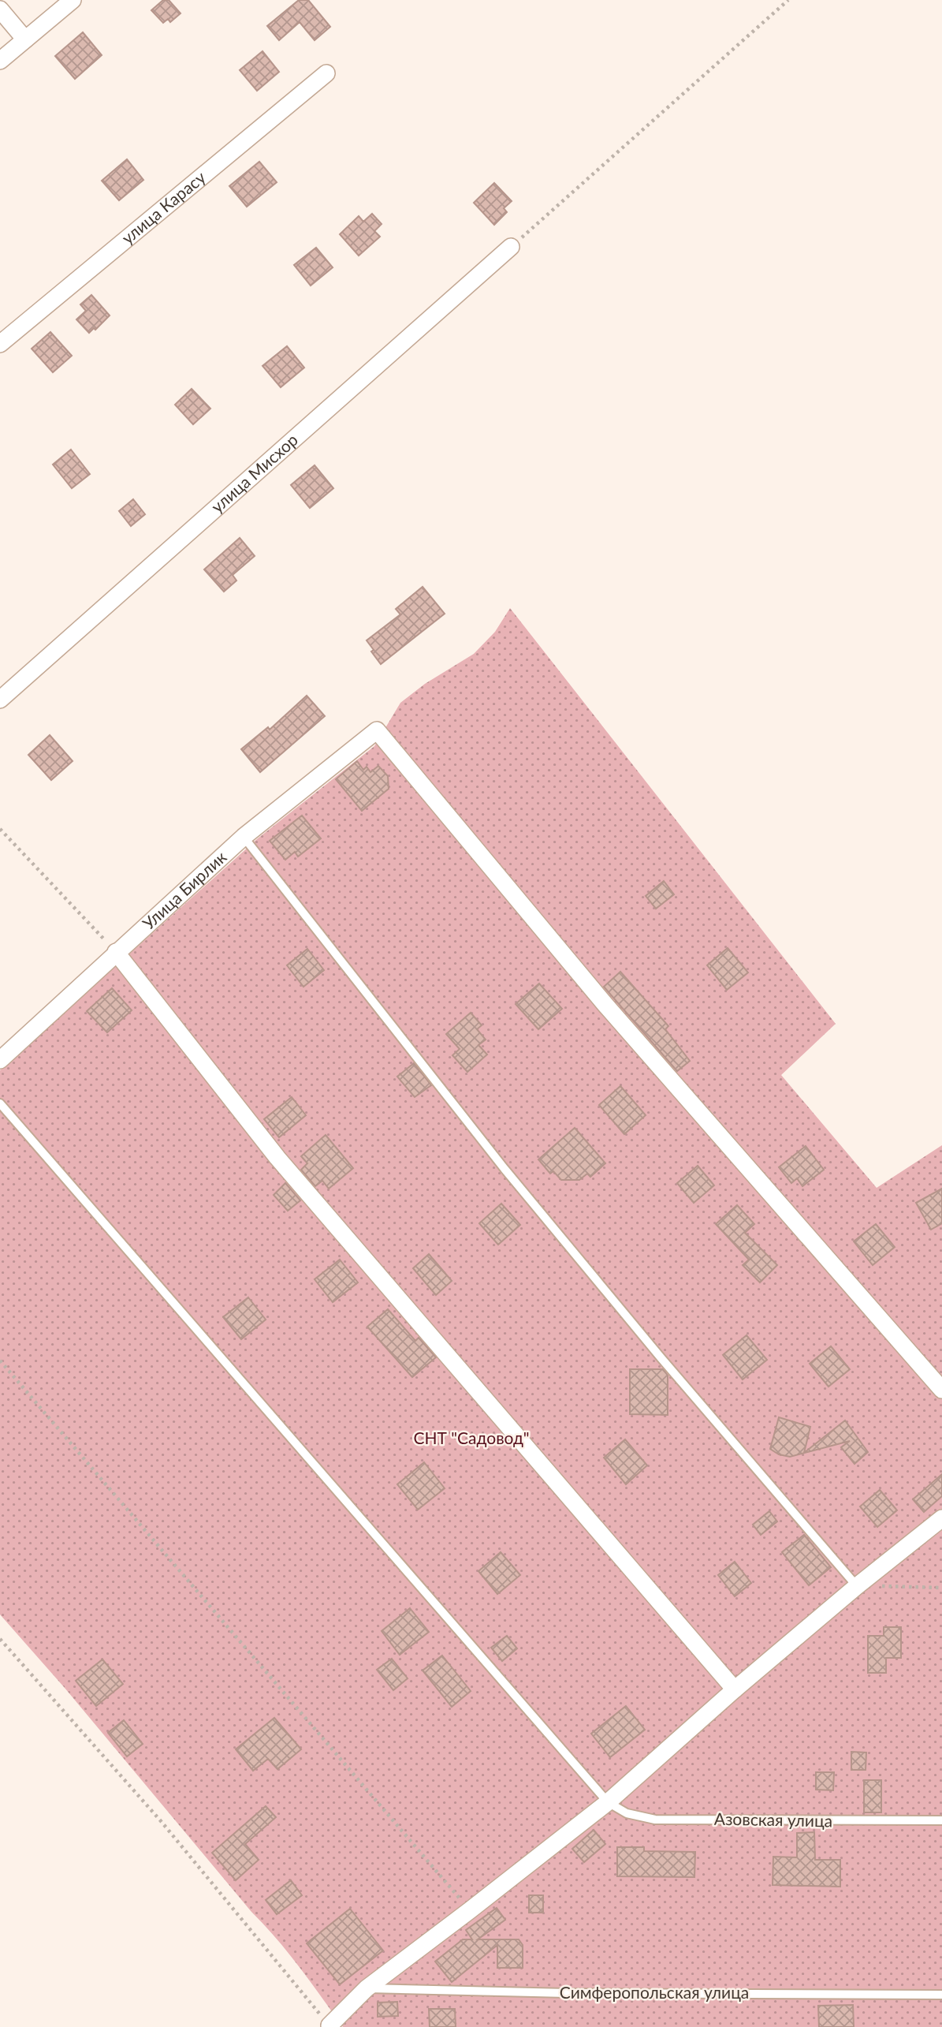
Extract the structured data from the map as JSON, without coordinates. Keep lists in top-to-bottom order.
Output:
{
  "streets": {
    "street": ["улица Карасу", "улица Мисхор", "Улица Бирлик"],
    "lane": ["Азовская улица", "Симферопольская улица"]
  },
  "parks": ["СНТ \"Садовод\""]
}
